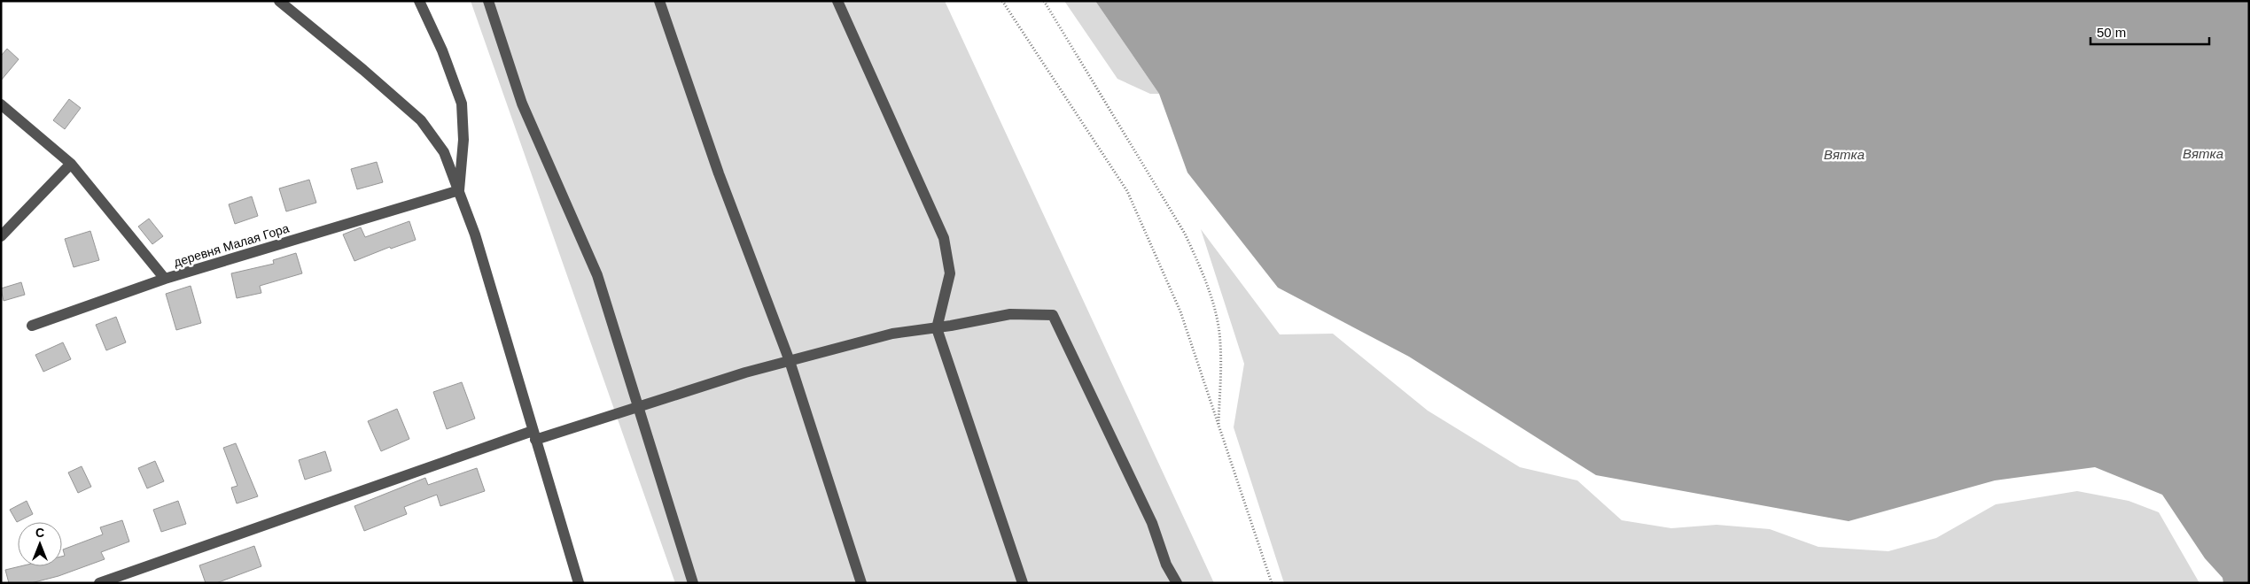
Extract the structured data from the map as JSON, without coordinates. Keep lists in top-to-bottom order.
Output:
{
  "streets": {
    "street": ["деревня Малая Гора"]
  },
  "water": ["Вятка"],
  "scale_bar": "50 m",
  "north": "top"
}
